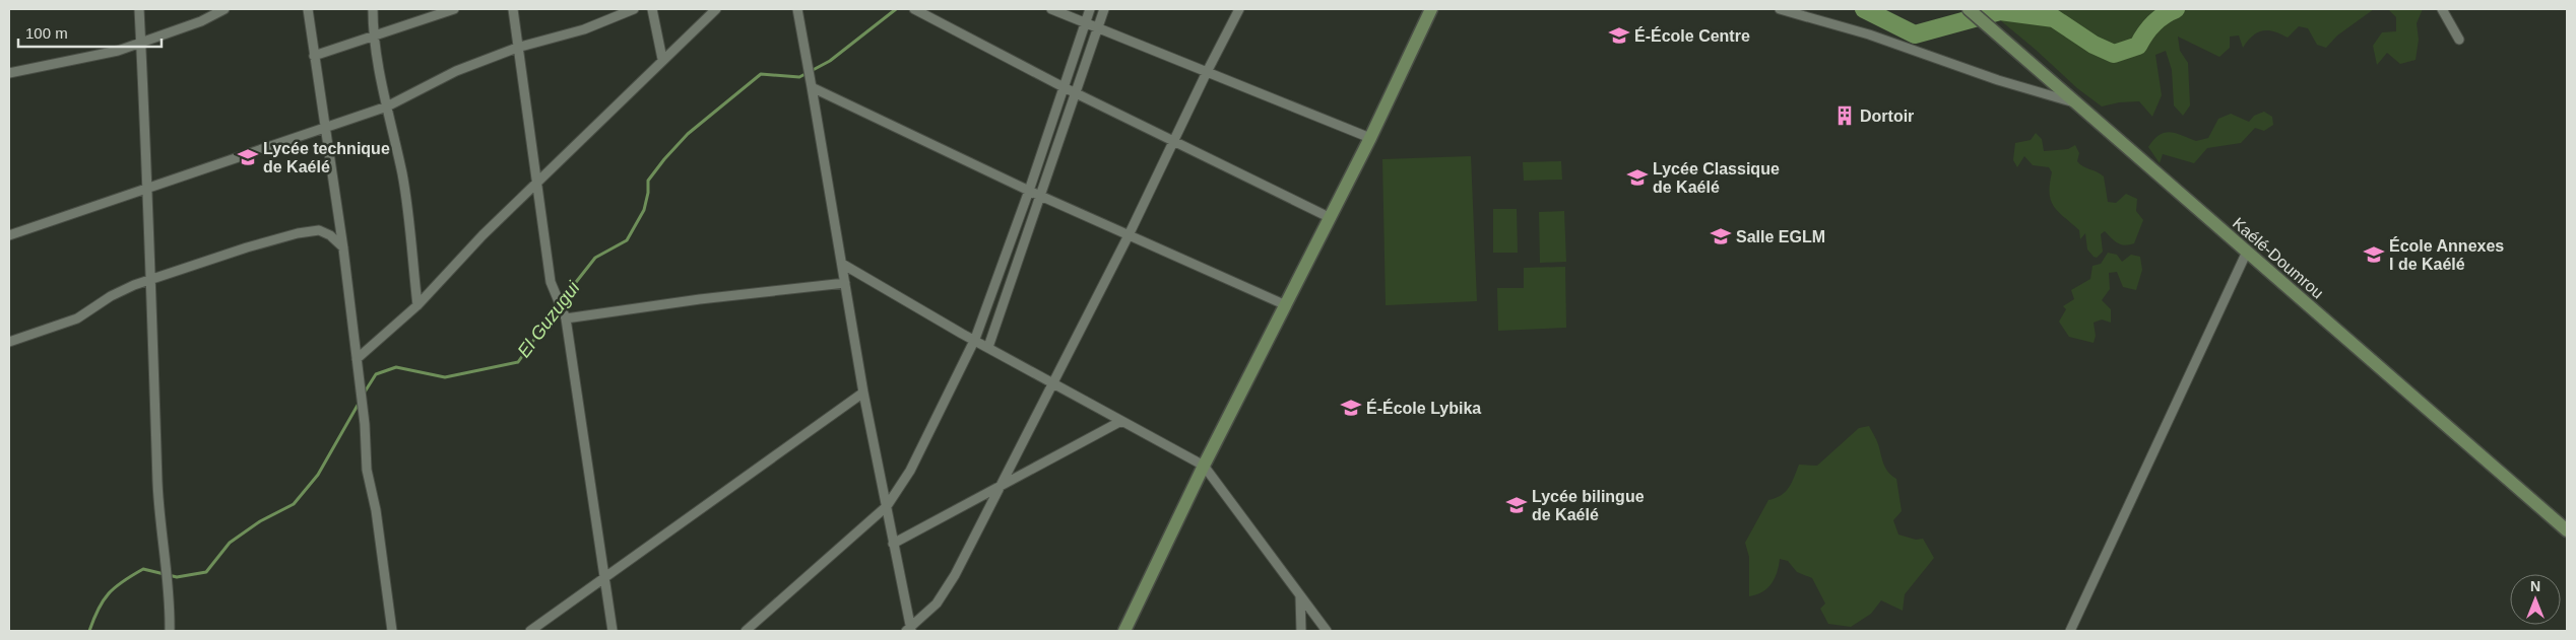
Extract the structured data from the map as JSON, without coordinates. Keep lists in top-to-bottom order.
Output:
{
  "streets": {
    "main road": ["Kaélé-Doumrou"]
  },
  "water": ["El Guzugui"],
  "places": {
    "school or university": [
      "É-École Centre",
      "Lycée technique de Kaélé",
      "Lycée Classique de Kaélé",
      "Salle EGLM",
      "École Annexes I de Kaélé",
      "É-École Lybika",
      "Lycée bilingue de Kaélé"
    ],
    "building": ["Dortoir"]
  },
  "scale_bar": "100 m",
  "north": "top"
}
